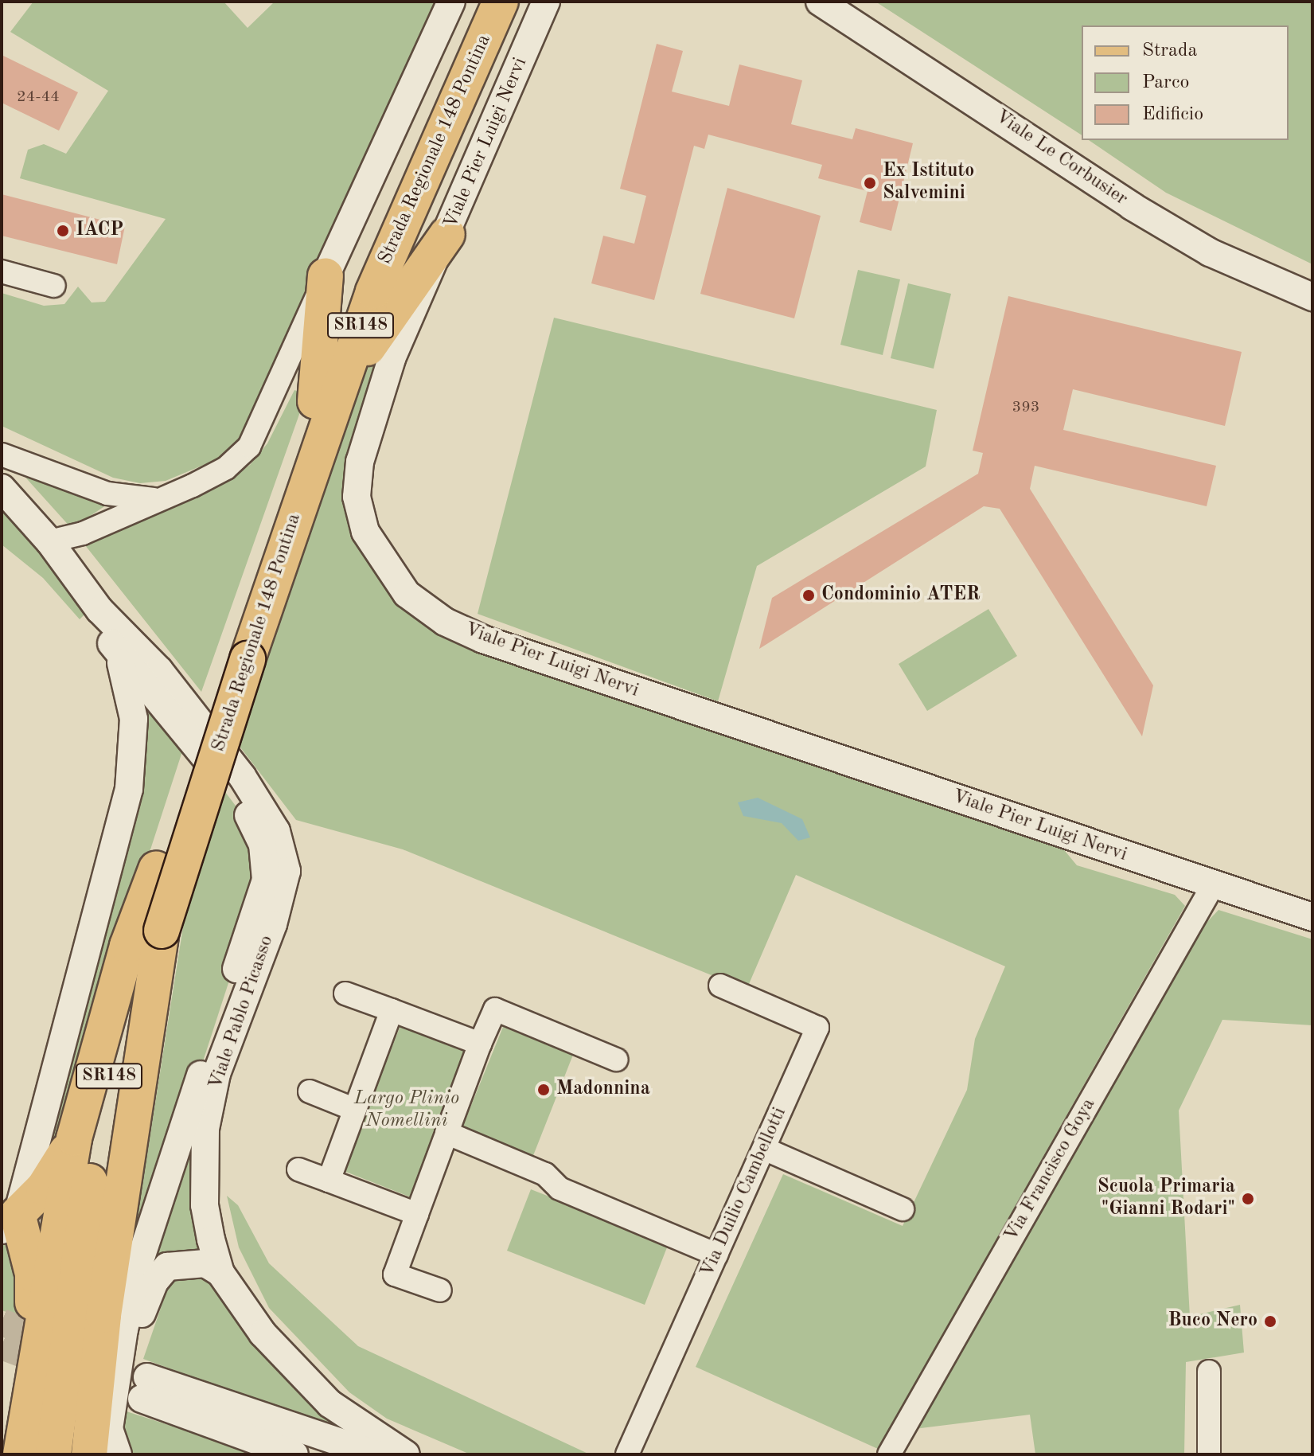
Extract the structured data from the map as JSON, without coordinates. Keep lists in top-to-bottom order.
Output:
{
  "streets": {
    "main road": ["Strada Regionale 148 Pontina", "SR148"],
    "street": [
      "Viale Pier Luigi Nervi",
      "Viale Le Corbusier",
      "Viale Pablo Picasso",
      "Via Francisco Goya",
      "Via Duilio Cambellotti"
    ]
  },
  "crossings": [
    ["Viale Pier Luigi Nervi", "Via Francisco Goya"]
  ],
  "parks": ["Largo Plinio Nomellini"],
  "places": [
    "Ex Istituto Salvemini",
    "IACP",
    "Condominio ATER",
    "Madonnina",
    "Scuola Primaria \"Gianni Rodari\"",
    "Buco Nero"
  ],
  "house_numbers": ["24-44", "393"],
  "legend": ["Strada", "Parco", "Edificio"]
}
